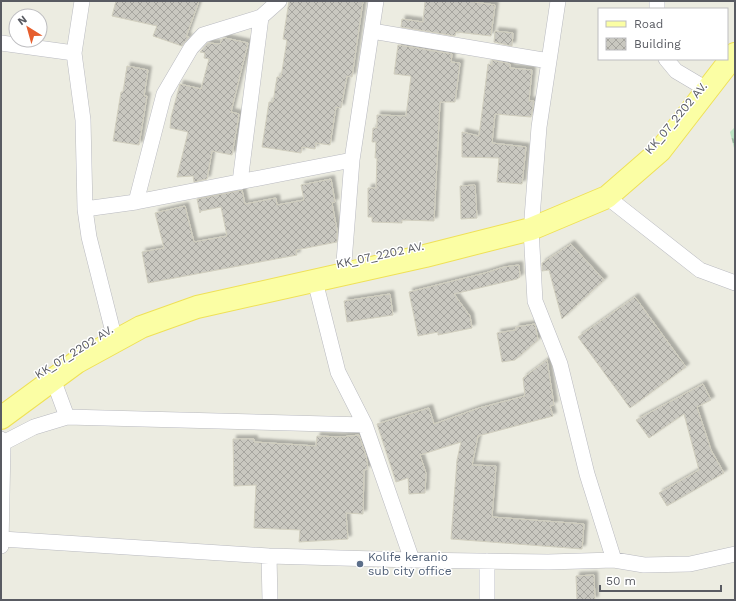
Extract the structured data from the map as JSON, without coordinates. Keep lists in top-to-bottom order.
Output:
{
  "streets": {
    "main road": ["KK_07_2202 AV."]
  },
  "places": ["Kolife keranio sub city office"],
  "legend": ["Road", "Building"],
  "scale_bar": "50 m",
  "north": "top left"
}
